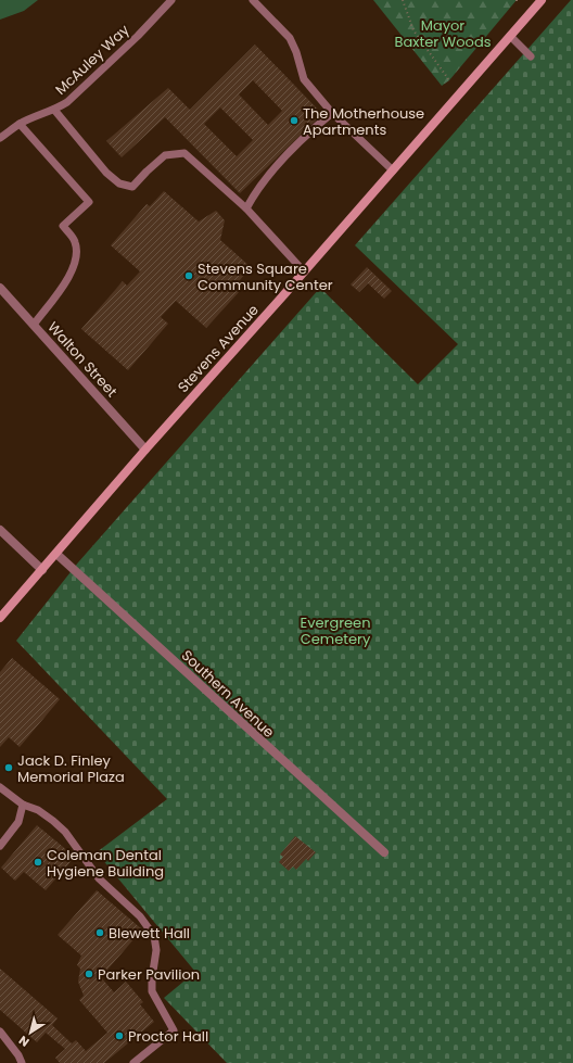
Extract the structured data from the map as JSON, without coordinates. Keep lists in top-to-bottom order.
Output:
{
  "streets": {
    "main road": ["Stevens Avenue"],
    "street": ["Walton Street", "Southern Avenue"],
    "lane": ["McAuley Way"]
  },
  "crossings": [
    ["Stevens Avenue", "Walton Street"],
    ["Stevens Avenue", "Southern Avenue"]
  ],
  "parks": ["Mayor Baxter Woods", "Evergreen Cemetery"],
  "places": [
    "The Motherhouse Apartments",
    "Stevens Square Community Center",
    "Jack D. Finley Memorial Plaza",
    "Coleman Dental Hygiene Building",
    "Blewett Hall",
    "Parker Pavilion",
    "Proctor Hall"
  ],
  "north": "bottom left"
}
